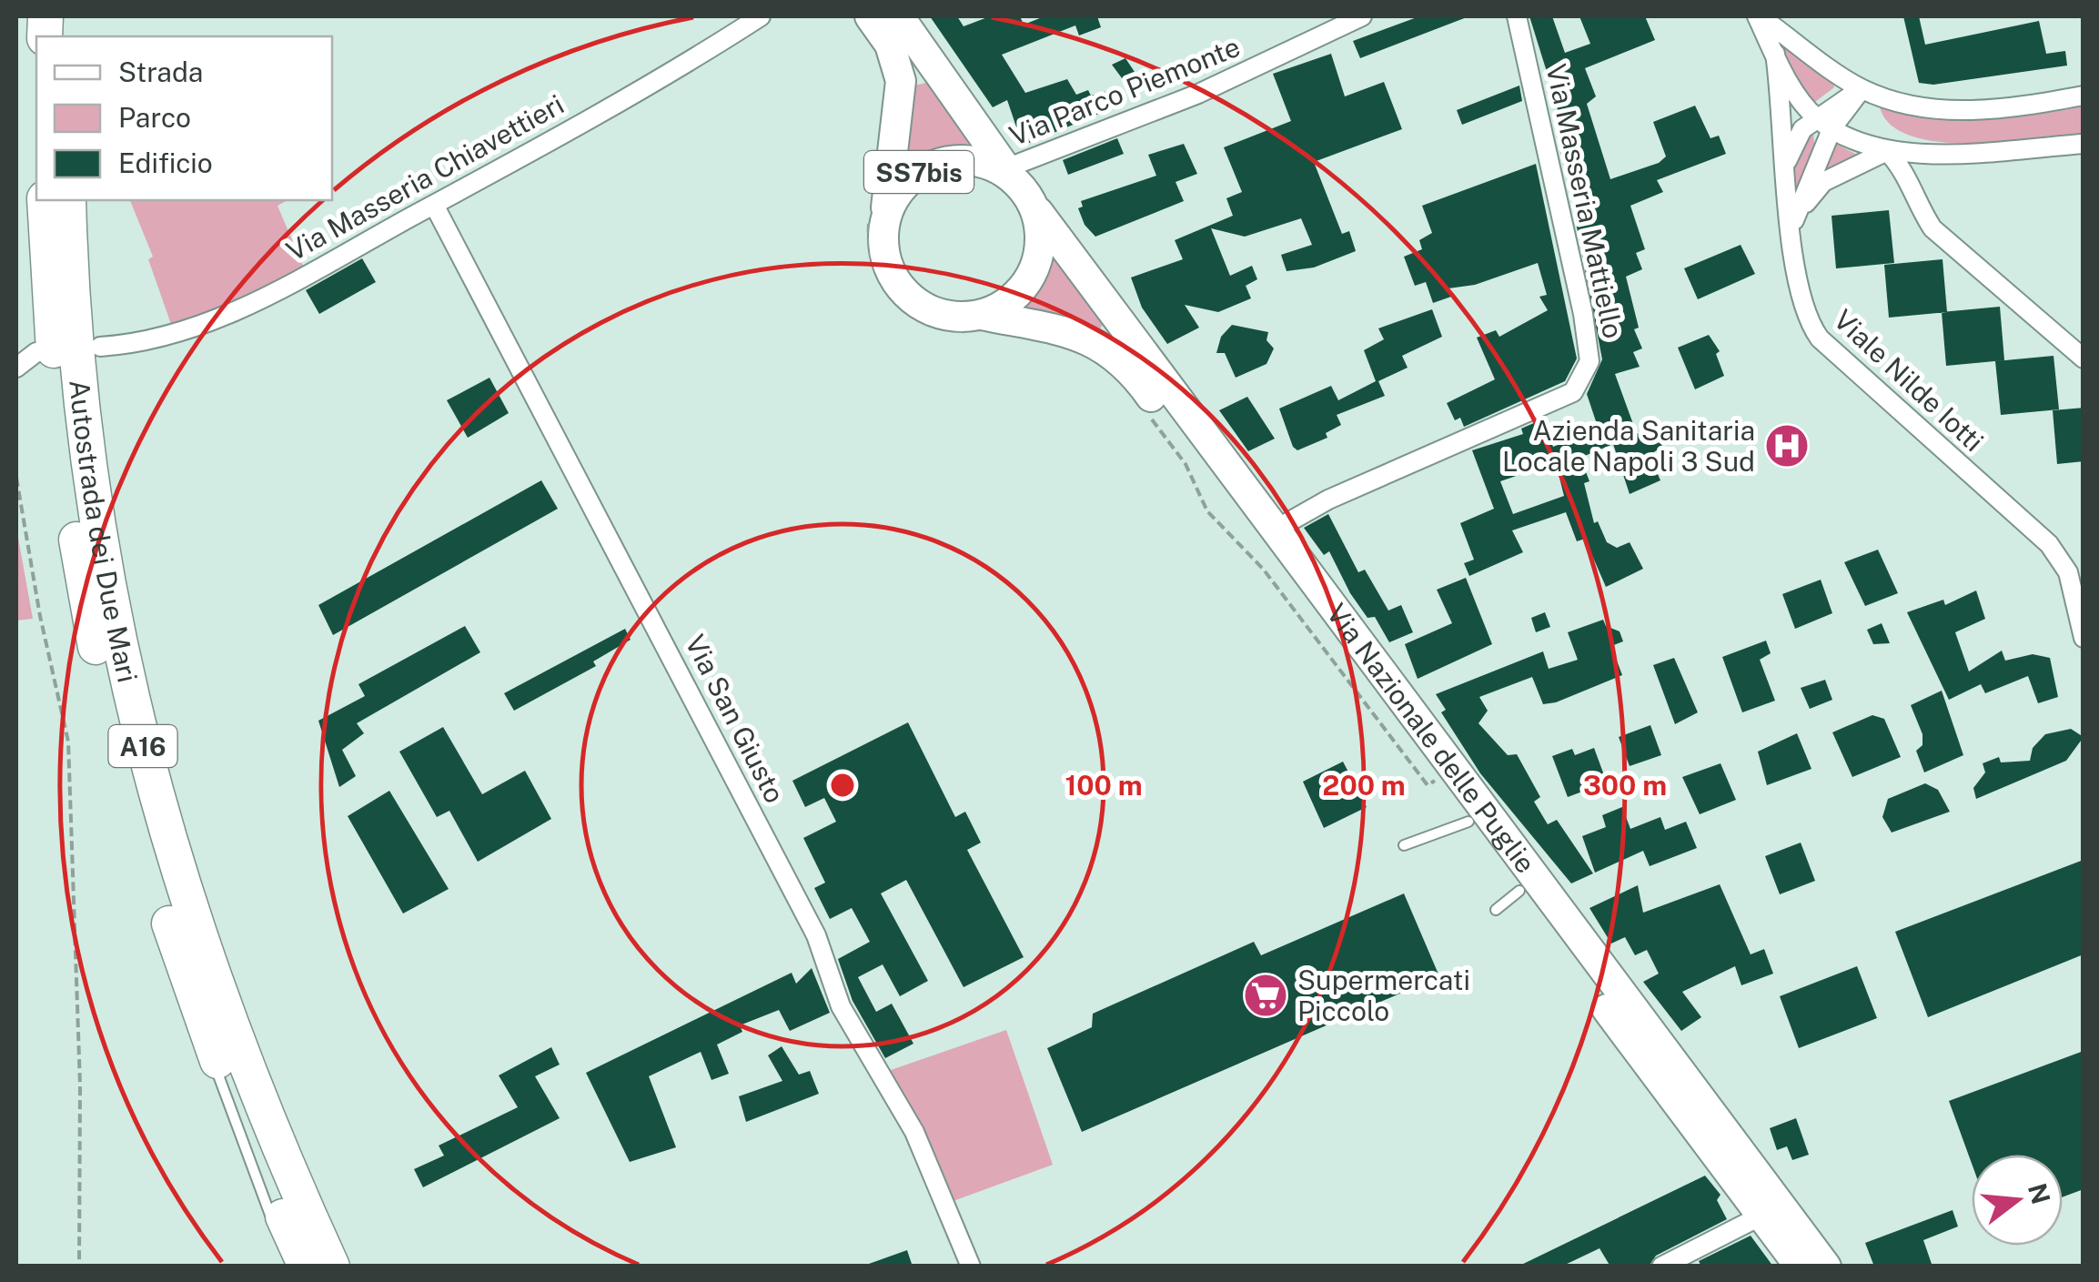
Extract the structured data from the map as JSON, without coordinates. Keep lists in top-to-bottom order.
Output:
{
  "streets": {
    "highway": ["Autostrada dei Due Mari", "A16"],
    "main road": ["SS7bis", "Via Nazionale delle Puglie"],
    "street": [
      "Via Parco Piemonte",
      "Via Masseria Chiavettieri",
      "Via Masseria Mattiello",
      "Viale Nilde Iotti",
      "Via San Giusto"
    ]
  },
  "crossings": [
    ["Via Parco Piemonte", "SS7bis"],
    ["Via Parco Piemonte", "Via Nazionale delle Puglie"],
    ["SS7bis", "Via Nazionale delle Puglie"],
    ["Via Masseria Chiavettieri", "Via San Giusto"],
    ["Via Masseria Mattiello", "Via Nazionale delle Puglie"]
  ],
  "places": {
    "hospital": ["Azienda Sanitaria Locale Napoli 3 Sud"],
    "supermarket": ["Supermercati Piccolo"]
  },
  "legend": ["Strada", "Parco", "Edificio"],
  "north": "right",
  "rings": ["100 m", "200 m", "300 m"]
}
